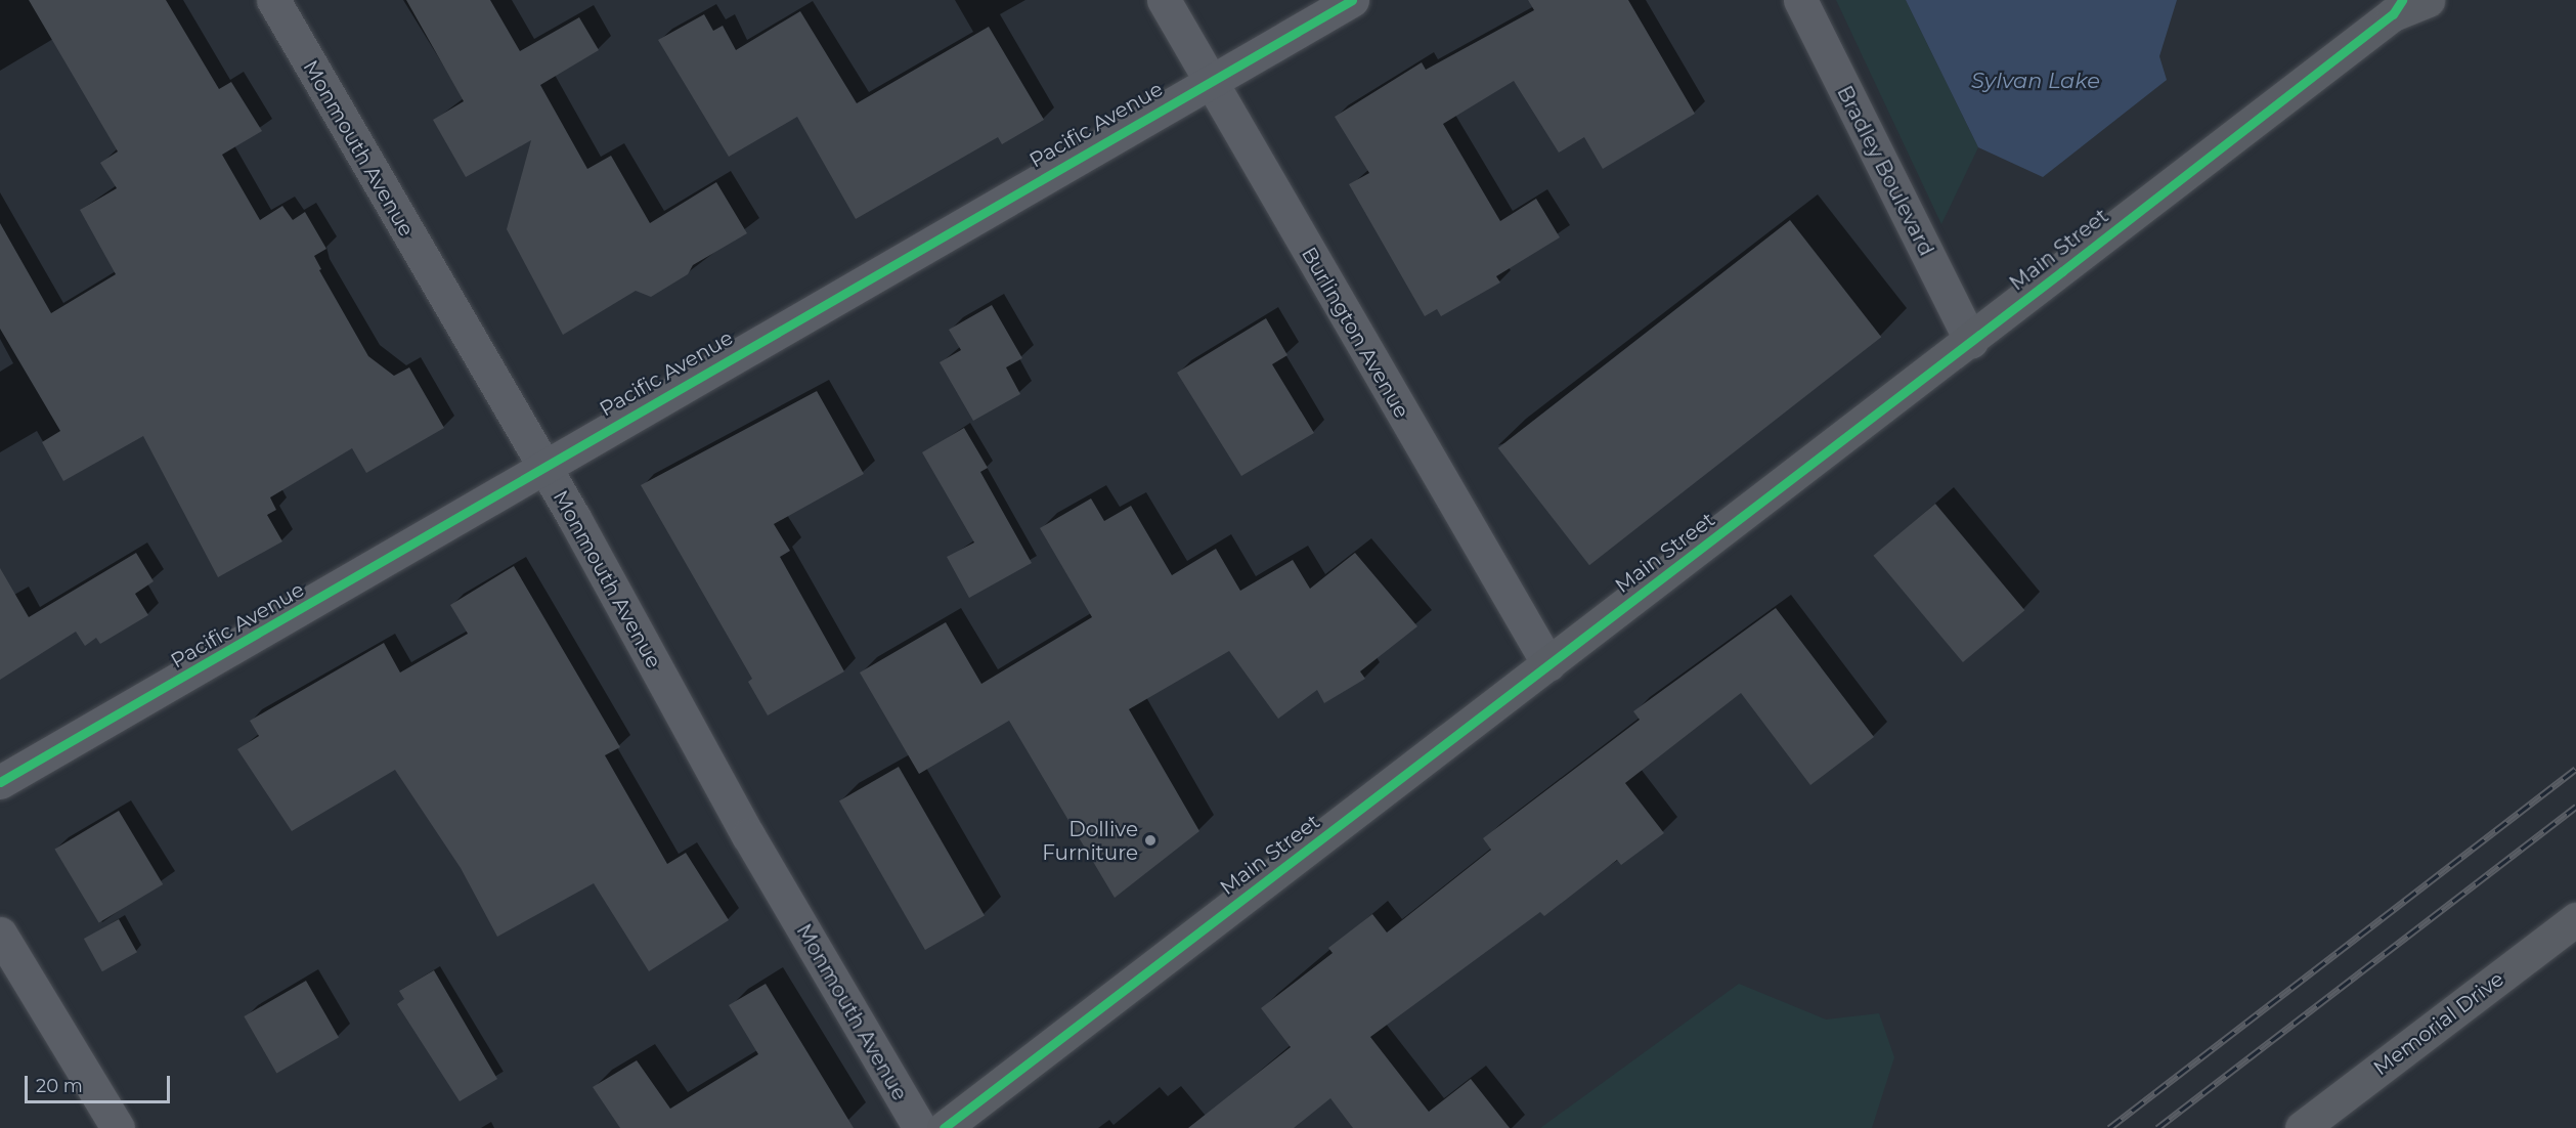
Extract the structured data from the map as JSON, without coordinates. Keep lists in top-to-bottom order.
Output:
{
  "streets": {
    "main road": ["Main Street", "Memorial Drive"],
    "street": [
      "Pacific Avenue",
      "Monmouth Avenue",
      "Bradley Boulevard",
      "Burlington Avenue"
    ]
  },
  "crossings": [
    ["Pacific Avenue", "Monmouth Avenue"],
    ["Pacific Avenue", "Burlington Avenue"],
    ["Bradley Boulevard", "Main Street"],
    ["Main Street", "Burlington Avenue"]
  ],
  "water": ["Sylvan Lake"],
  "places": ["Dollive Furniture"],
  "scale_bar": "20 m"
}
